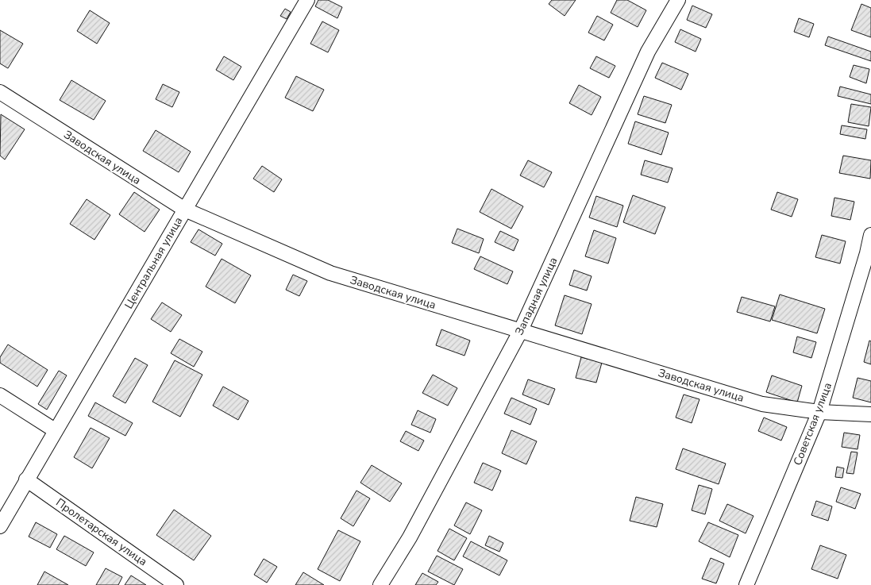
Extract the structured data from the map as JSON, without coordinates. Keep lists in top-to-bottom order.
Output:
{
  "streets": {
    "street": [
      "Заводская улица",
      "Центральная улица",
      "Западная улица",
      "Советская улица",
      "Пролетарская улица"
    ]
  },
  "crossings": [
    ["Заводская улица", "Центральная улица"],
    ["Заводская улица", "Западная улица"],
    ["Заводская улица", "Советская улица"],
    ["Центральная улица", "Пролетарская улица"]
  ]
}
